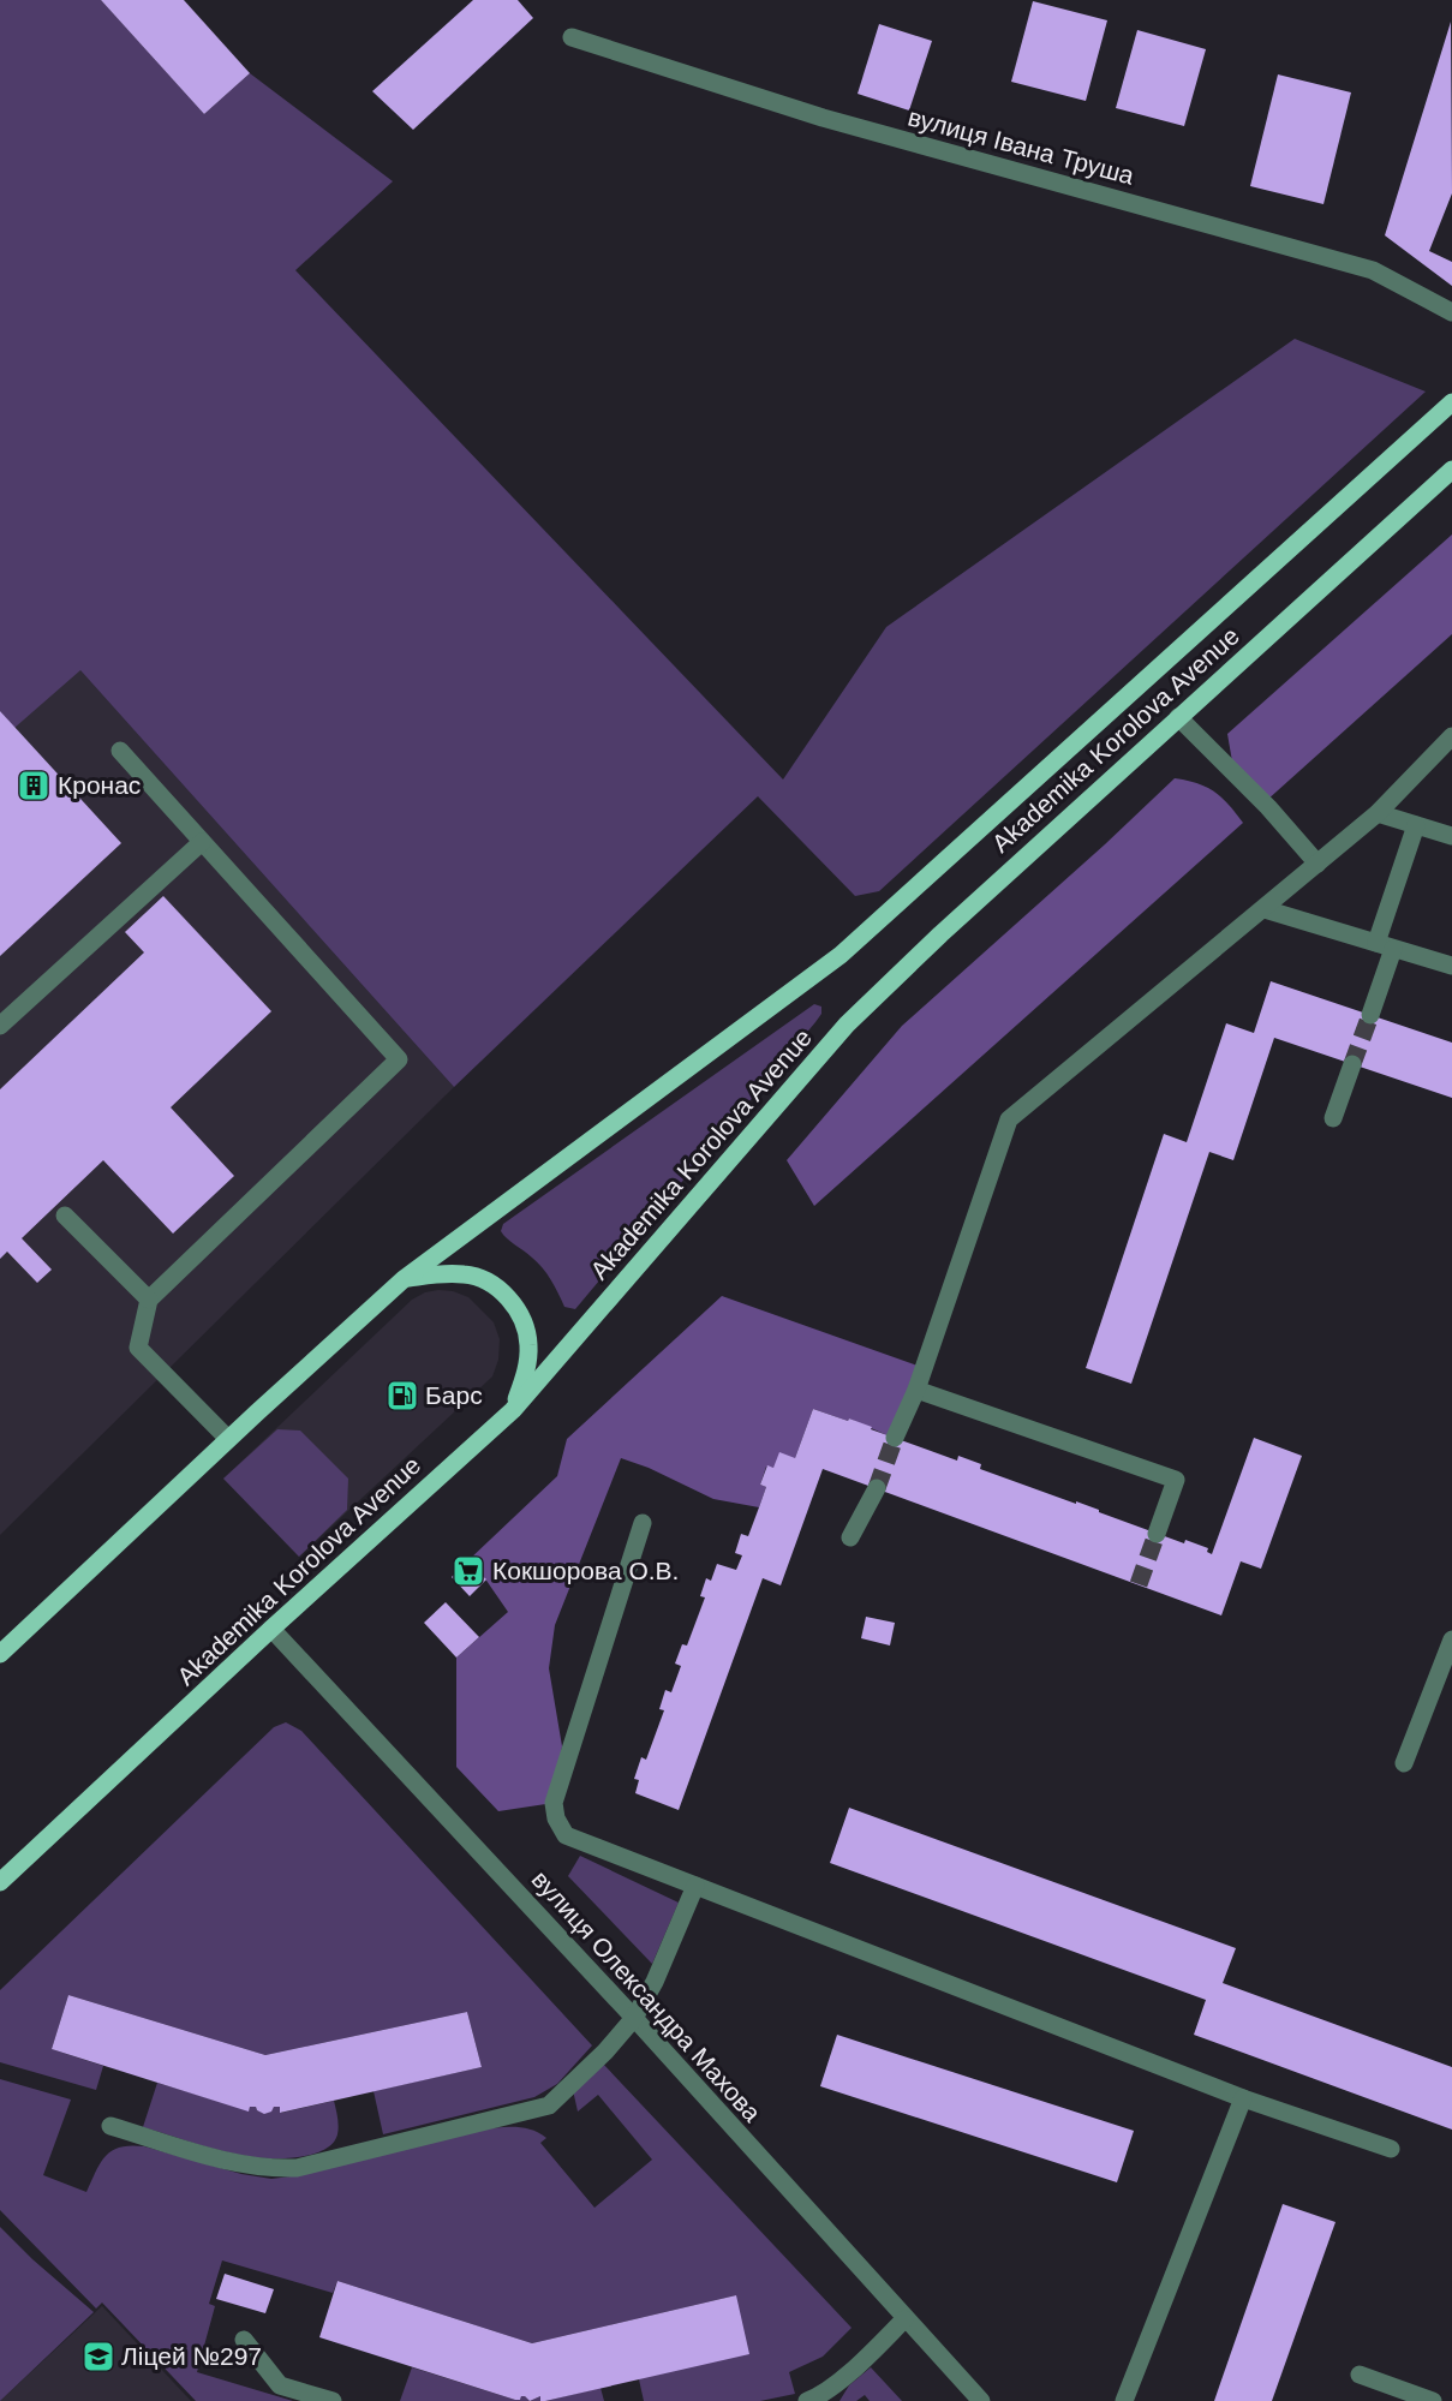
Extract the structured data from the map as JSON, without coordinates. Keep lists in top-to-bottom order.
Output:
{
  "streets": {
    "main road": ["Akademika Korolova Avenue"],
    "street": ["вулиця Івана Труша", "вулиця Олександра Махова"]
  },
  "crossings": [
    ["Akademika Korolova Avenue", "вулиця Олександра Махова"]
  ],
  "places": {
    "building": ["Кронас"],
    "fuel station": ["Барс"],
    "supermarket": ["Кокшорова О.В."],
    "school or university": ["Ліцей №297"]
  }
}
